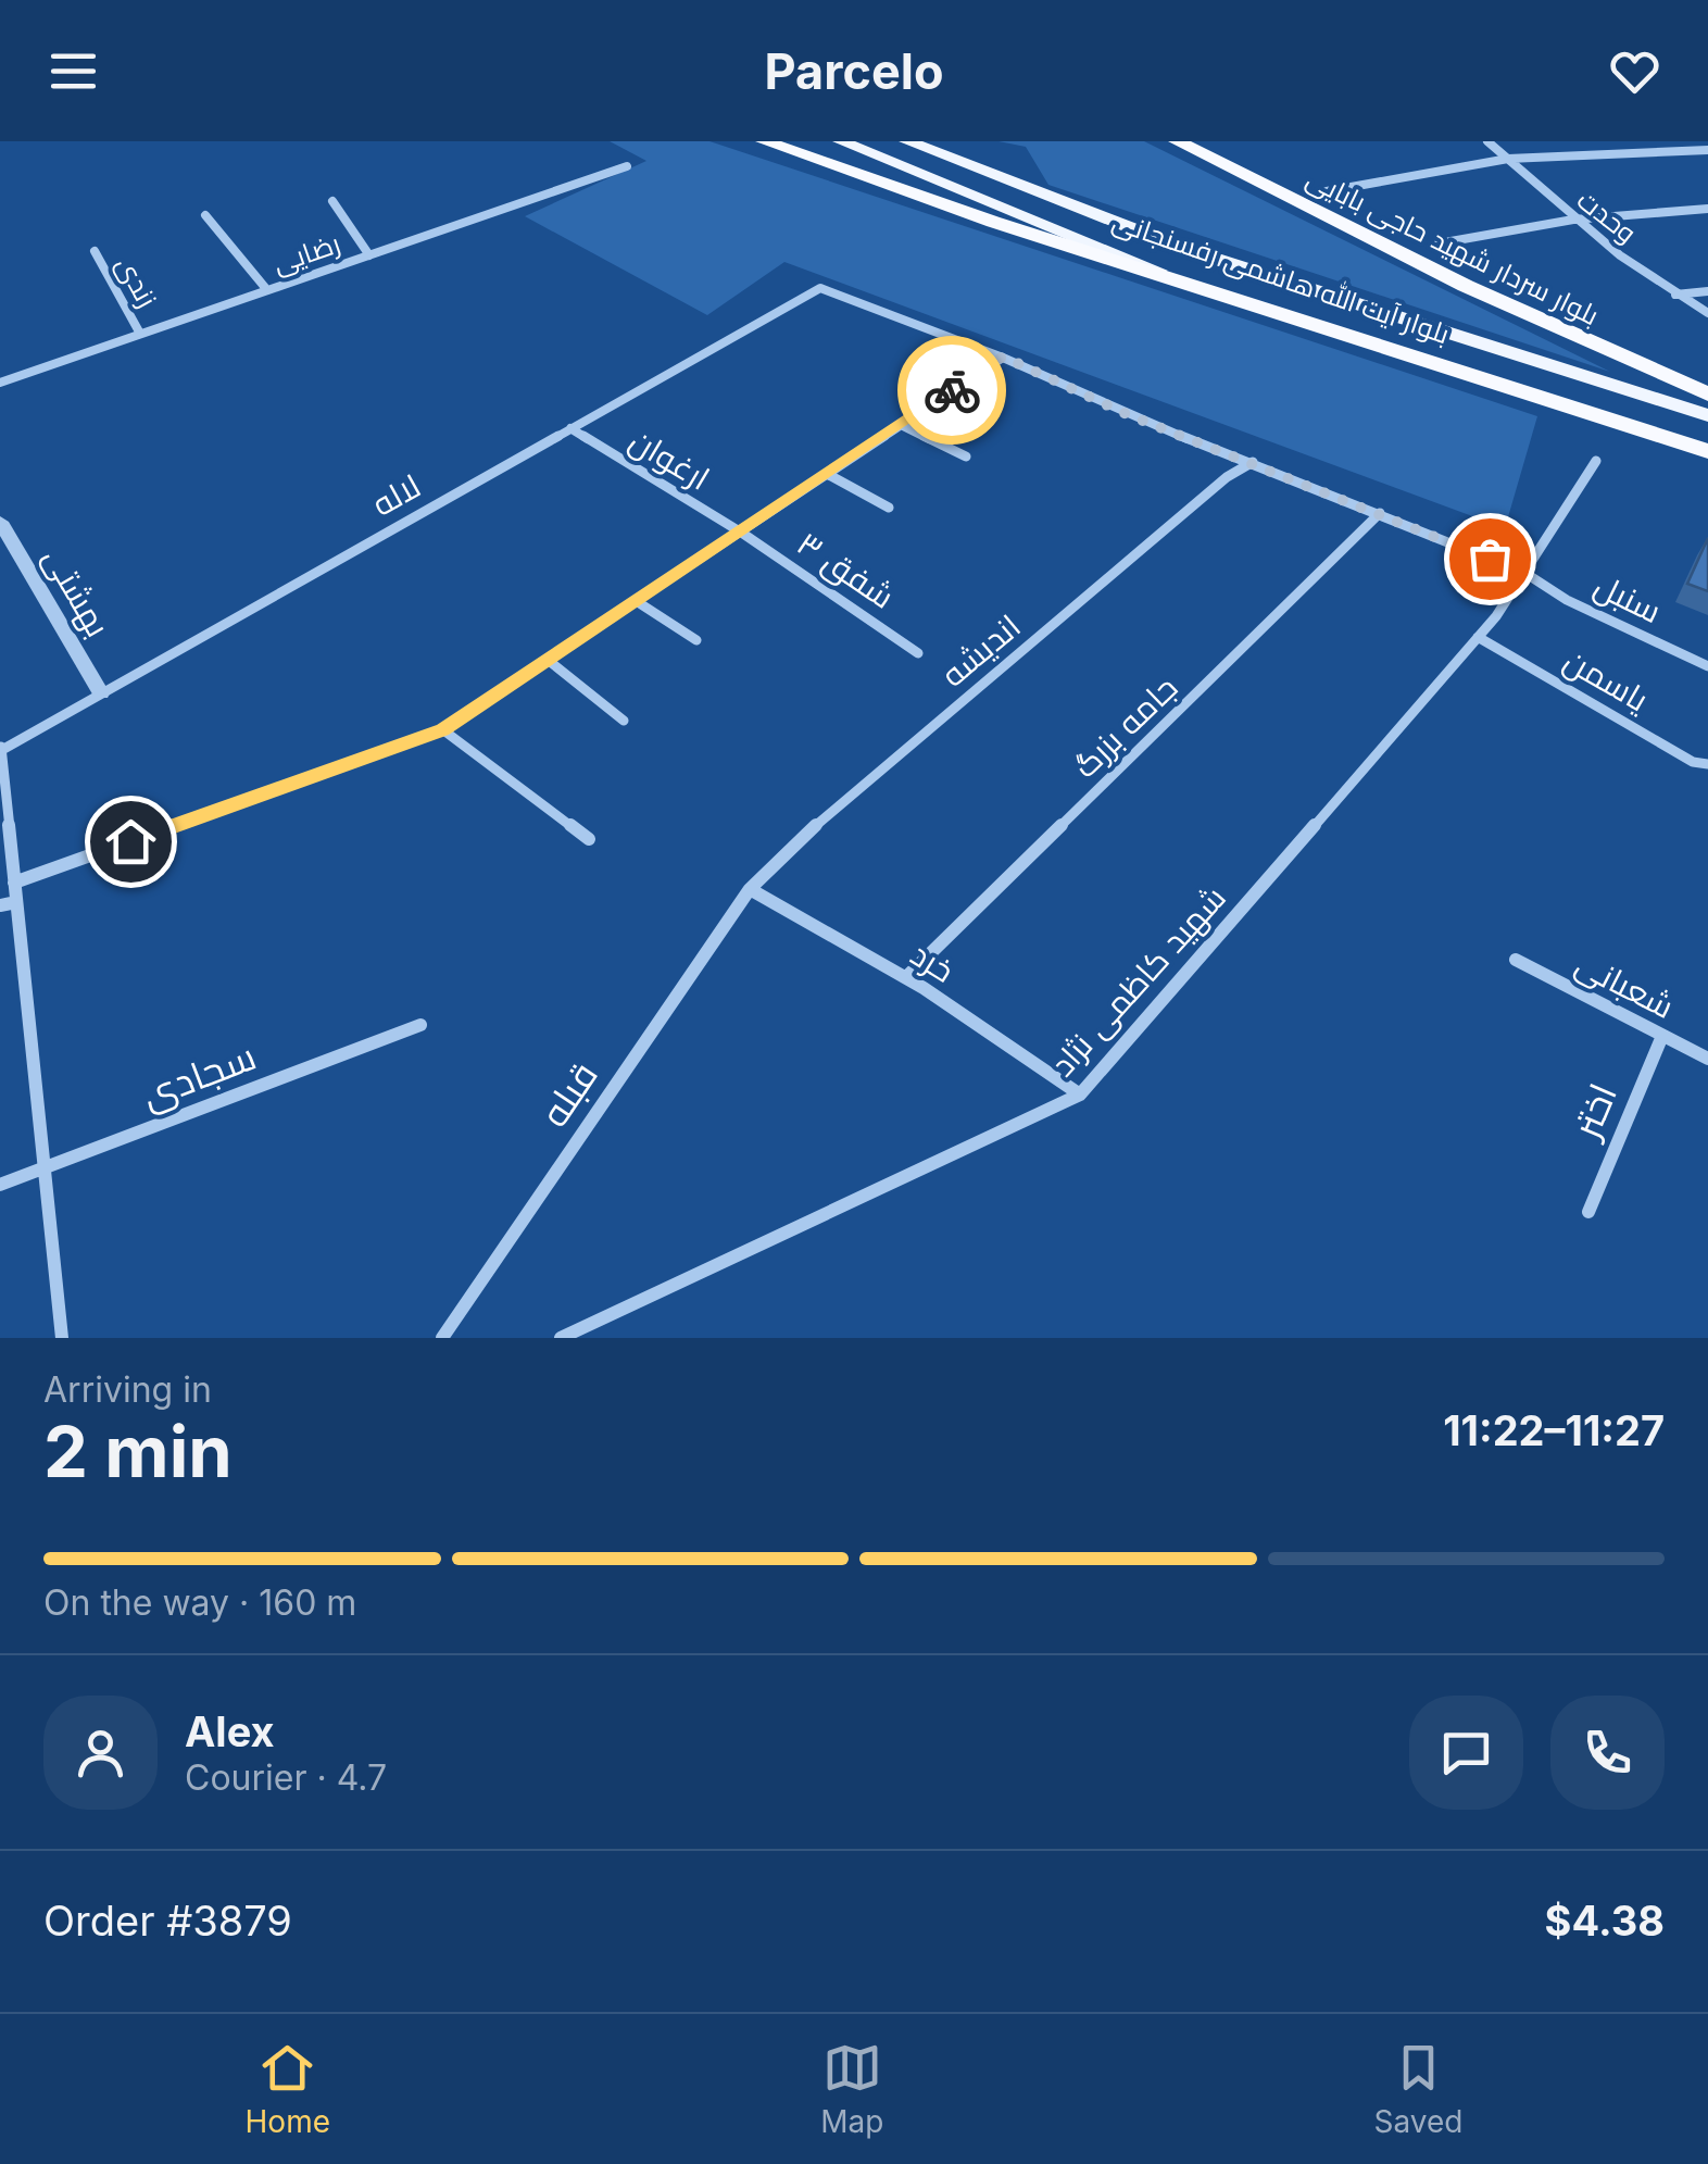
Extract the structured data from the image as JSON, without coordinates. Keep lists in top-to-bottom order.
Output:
{
  "streets": {
    "highway": ["بلوار سردار شهید حاجی بابایی", "بلوار آیت الله هاشمی رفسنجانی"],
    "street": [
      "وحدت",
      "رضایی",
      "زندی",
      "ارغوان",
      "لاله",
      "شفق ۳",
      "بهشتی",
      "سنبل",
      "اندیشه",
      "یاسمن",
      "جامه بزرگ",
      "خرد",
      "شهید کاظمی نژاد",
      "شعبانی",
      "سجادی",
      "قبله",
      "اختر"
    ]
  },
  "crossings": [
    ["رضایی", "زندی"],
    ["ارغوان", "لاله"],
    ["ارغوان", "شفق ۳"],
    ["لاله", "بهشتی"],
    ["لاله", "سنبل"],
    ["سنبل", "اندیشه"],
    ["سنبل", "جامه بزرگ"],
    ["سنبل", "شهید کاظمی نژاد"],
    ["اندیشه", "خرد"],
    ["اندیشه", "قبله"],
    ["یاسمن", "شهید کاظمی نژاد"],
    ["جامه بزرگ", "خرد"],
    ["خرد", "شهید کاظمی نژاد"],
    ["خرد", "قبله"],
    ["شعبانی", "اختر"]
  ],
  "page": {
    "header": "Parcelo",
    "heading": ["2 min", "Arriving in", "11:22–11:27"],
    "panel": [
      "Alex",
      "Courier · 4.7",
      "Order #3879",
      "$4.38"
    ],
    "bar": "On the way · 160 m",
    "tabs": ["Home", "Map", "Saved"]
  }
}
